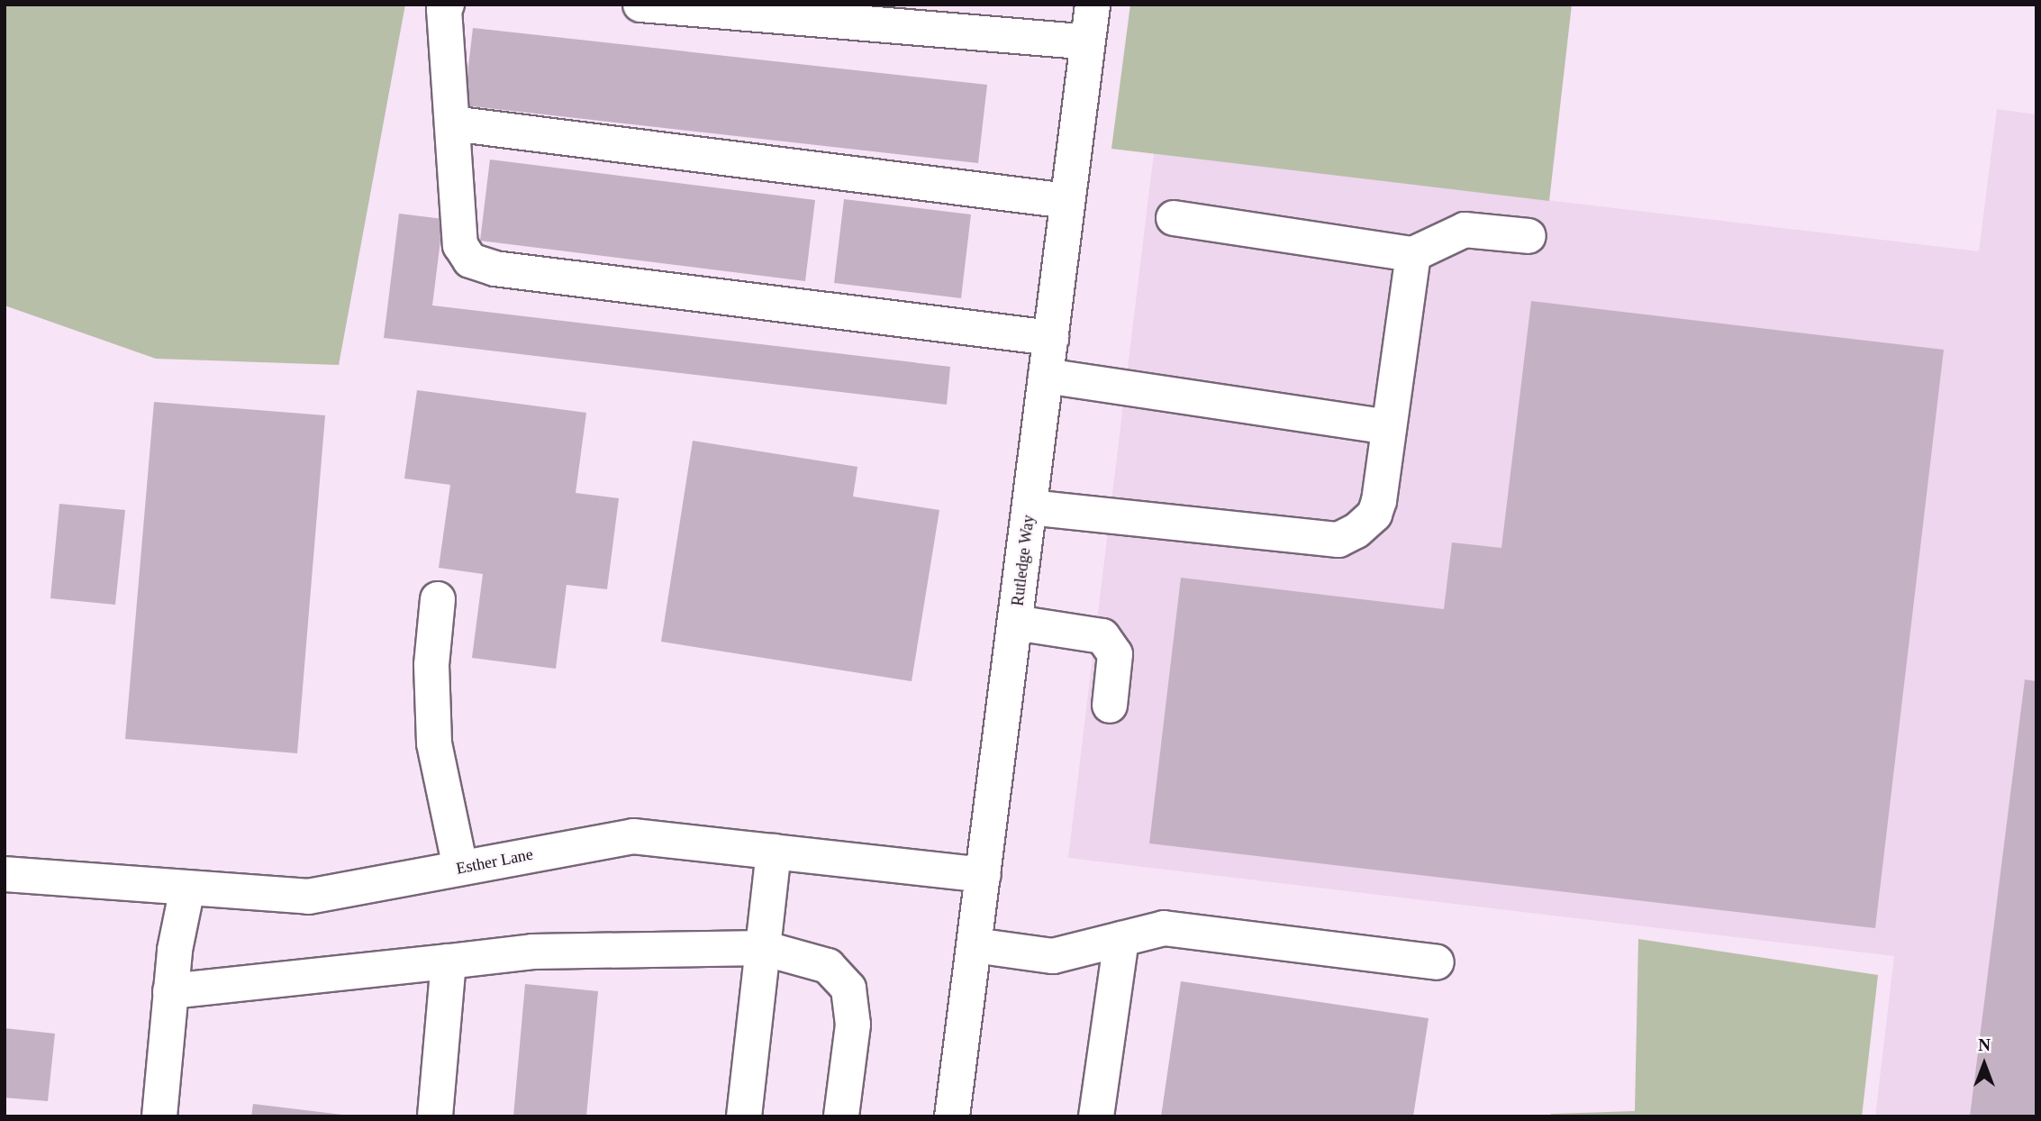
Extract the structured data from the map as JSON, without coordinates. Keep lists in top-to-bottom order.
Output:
{
  "streets": {
    "street": ["Rutledge Way", "Esther Lane"]
  },
  "crossings": [
    ["Rutledge Way", "Esther Lane"]
  ],
  "north": "top"
}
